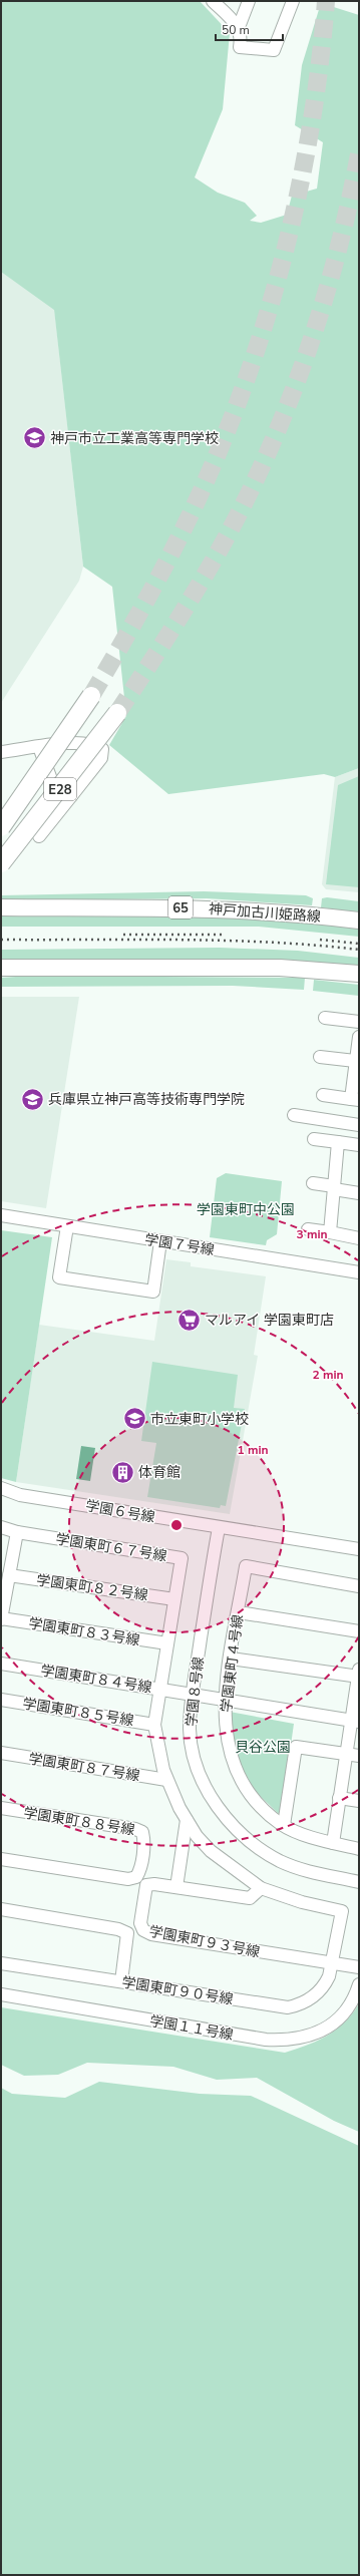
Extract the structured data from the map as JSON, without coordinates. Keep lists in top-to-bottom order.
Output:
{
  "streets": {
    "highway": ["E28"],
    "main road": ["65", "神戸加古川姫路線"],
    "street": [
      "学園７号線",
      "学園６号線",
      "学園東町６７号線",
      "学園東町８２号線",
      "学園東町８３号線",
      "学園東町４号線",
      "学園東町８４号線",
      "学園８号線",
      "学園東町８５号線",
      "学園東町８７号線",
      "学園東町８８号線",
      "学園東町９３号線",
      "学園東町９０号線",
      "学園１１号線"
    ]
  },
  "crossings": [
    ["学園６号線", "学園８号線"],
    ["学園東町６７号線", "学園東町８２号線"],
    ["学園東町６７号線", "学園東町８３号線"],
    ["学園東町６７号線", "学園東町８４号線"],
    ["学園東町６７号線", "学園東町８５号線"],
    ["学園東町４号線", "学園東町８４号線"],
    ["学園東町８４号線", "学園８号線"],
    ["学園東町９３号線", "学園東町９０号線"]
  ],
  "parks": ["学園東町中公園", "貝谷公園"],
  "places": {
    "school or university": ["神戸市立工業高等専門学校", "兵庫県立神戸高等技術専門学院", "市立東町小学校"],
    "supermarket": ["マルアイ 学園東町店"],
    "building": ["体育館"]
  },
  "scale_bar": "50 m",
  "rings": ["3 min", "2 min", "1 min"]
}
